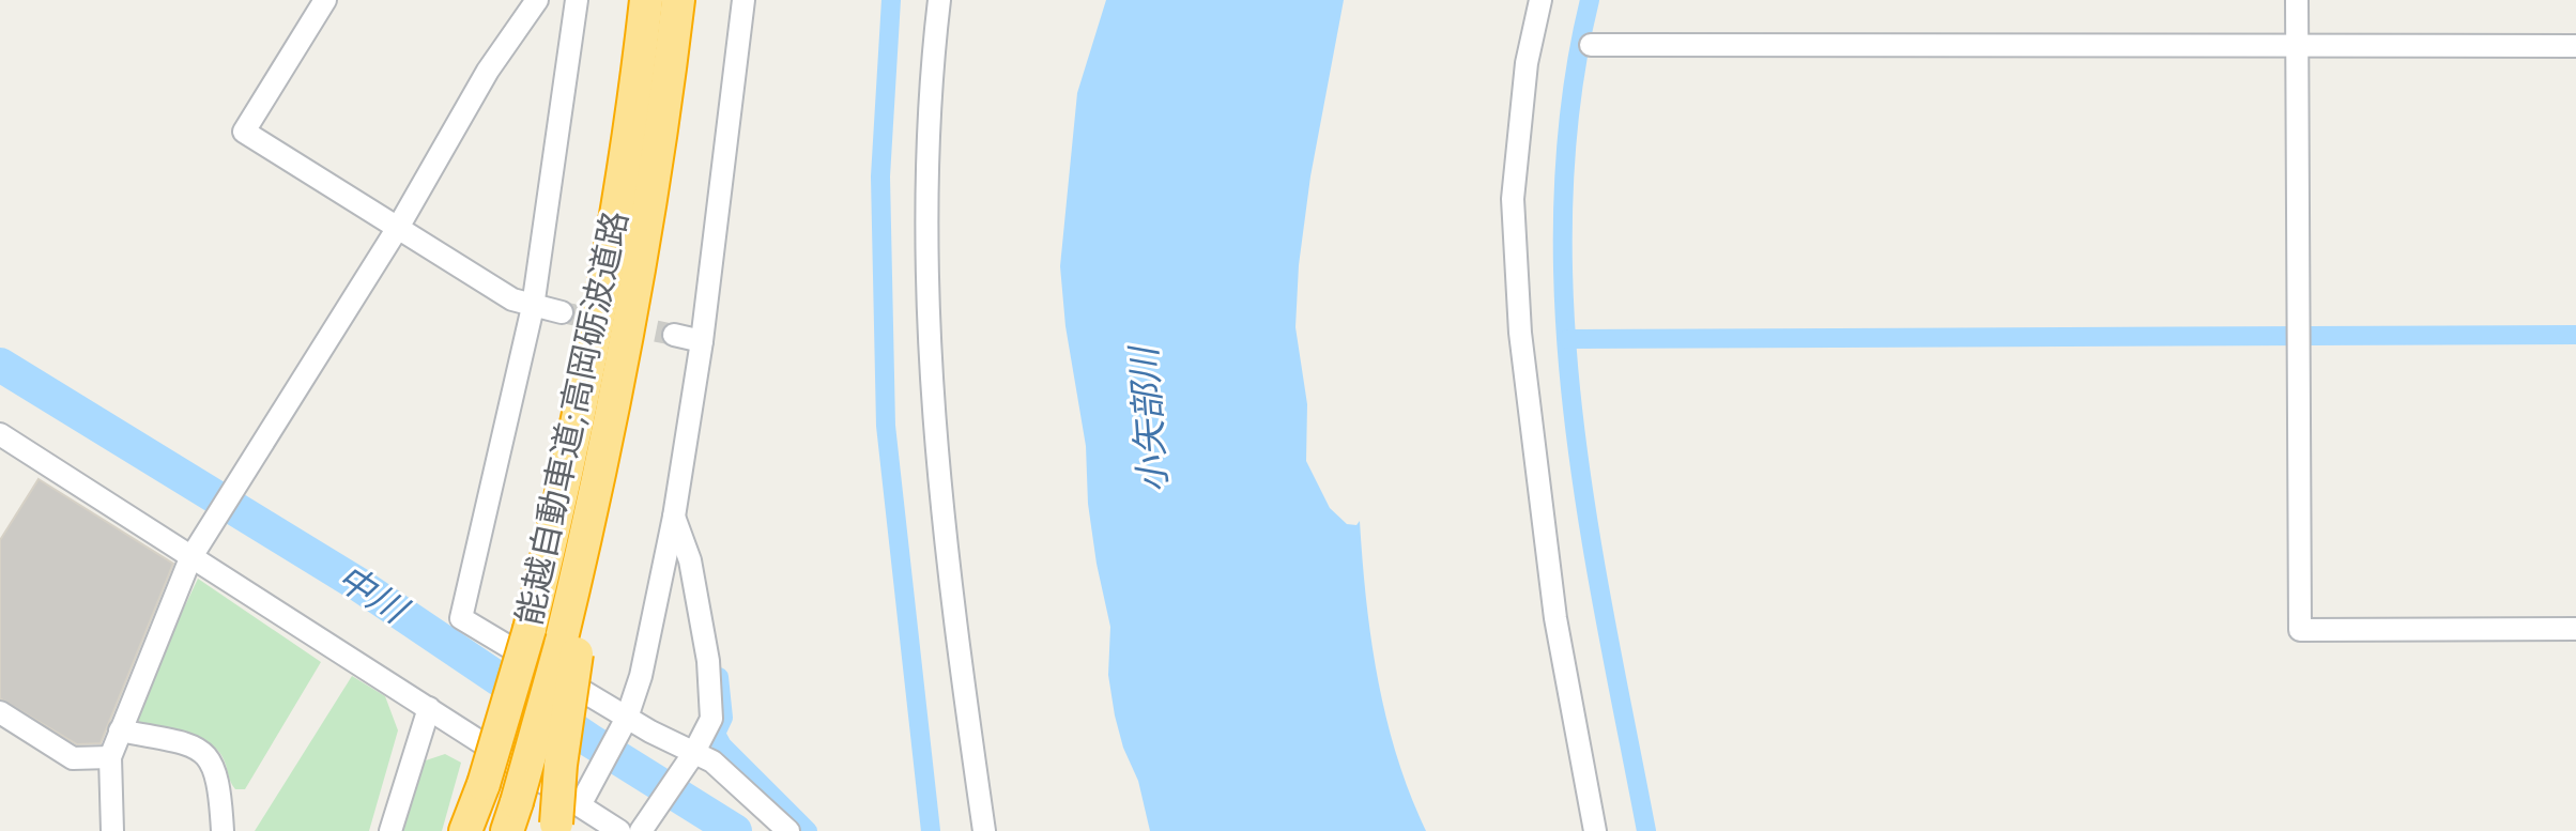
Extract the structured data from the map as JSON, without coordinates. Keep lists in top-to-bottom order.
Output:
{
  "streets": {
    "highway": ["能越自動車道;高岡砺波道路"]
  },
  "water": ["小矢部川", "中川"]
}
